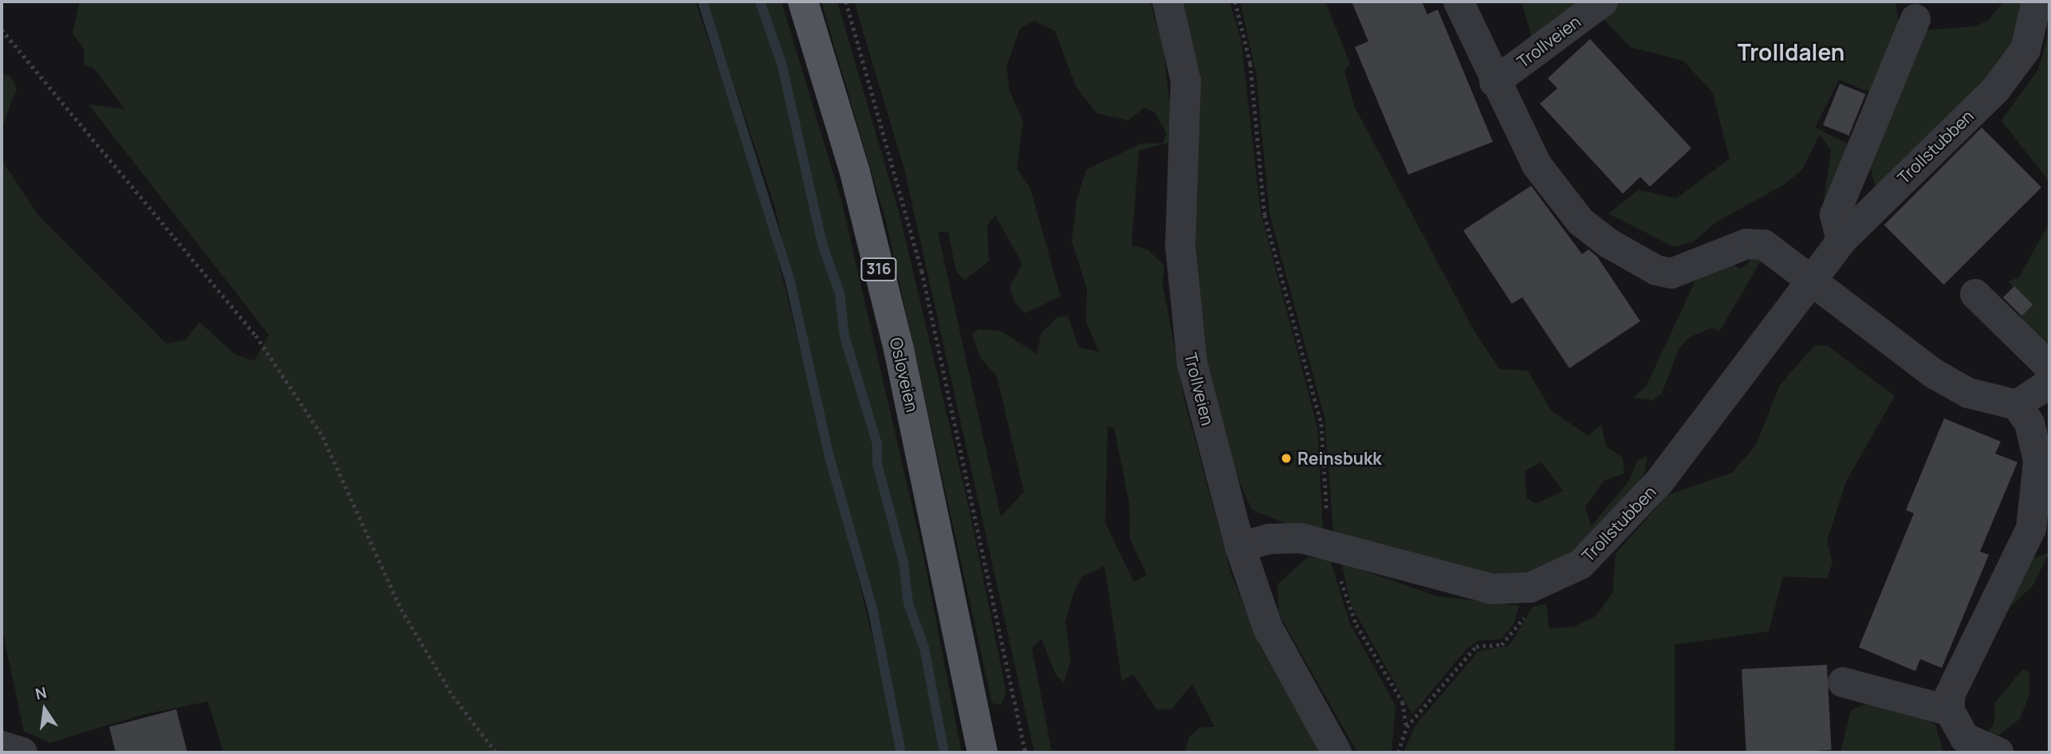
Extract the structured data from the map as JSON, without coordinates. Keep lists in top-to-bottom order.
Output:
{
  "streets": {
    "main road": ["316", "Osloveien"],
    "street": ["Trollveien", "Trollstubben"]
  },
  "crossings": [
    ["Trollveien", "Trollstubben"]
  ],
  "districts": ["Trolldalen"],
  "places": ["Reinsbukk"],
  "north": "top"
}
